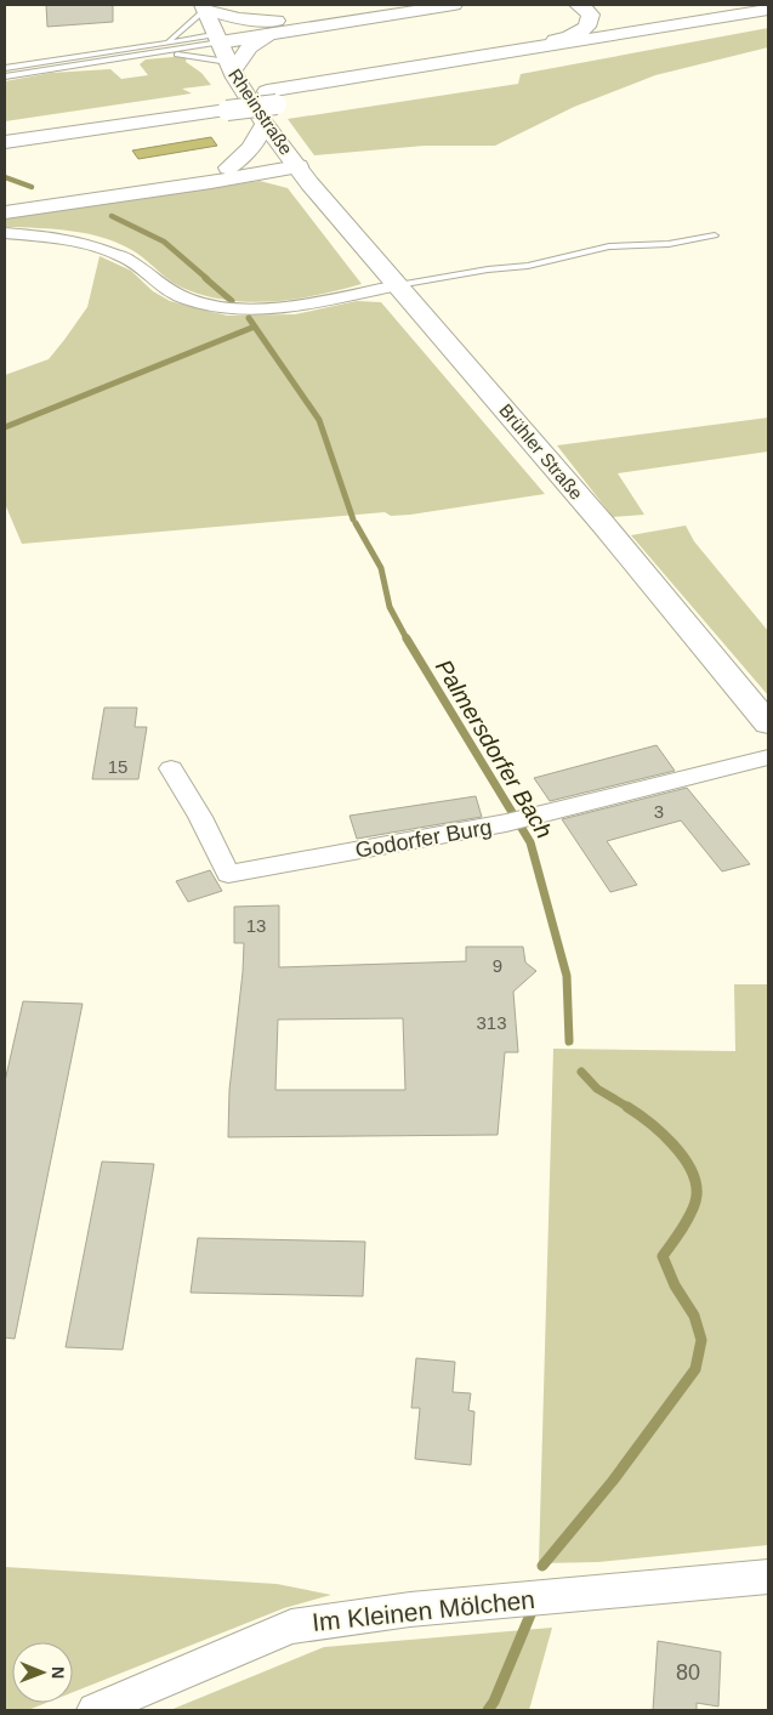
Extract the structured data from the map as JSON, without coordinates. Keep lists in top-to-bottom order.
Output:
{
  "streets": {
    "main road": ["Rheinstraße", "Brühler Straße"],
    "street": ["Godorfer Burg", "Im Kleinen Mölchen"]
  },
  "crossings": [
    ["Rheinstraße", "Brühler Straße"]
  ],
  "water": ["Palmersdorfer Bach"],
  "house_numbers": [
    "15",
    "3",
    "13",
    "9",
    "313",
    "80"
  ],
  "north": "right"
}
